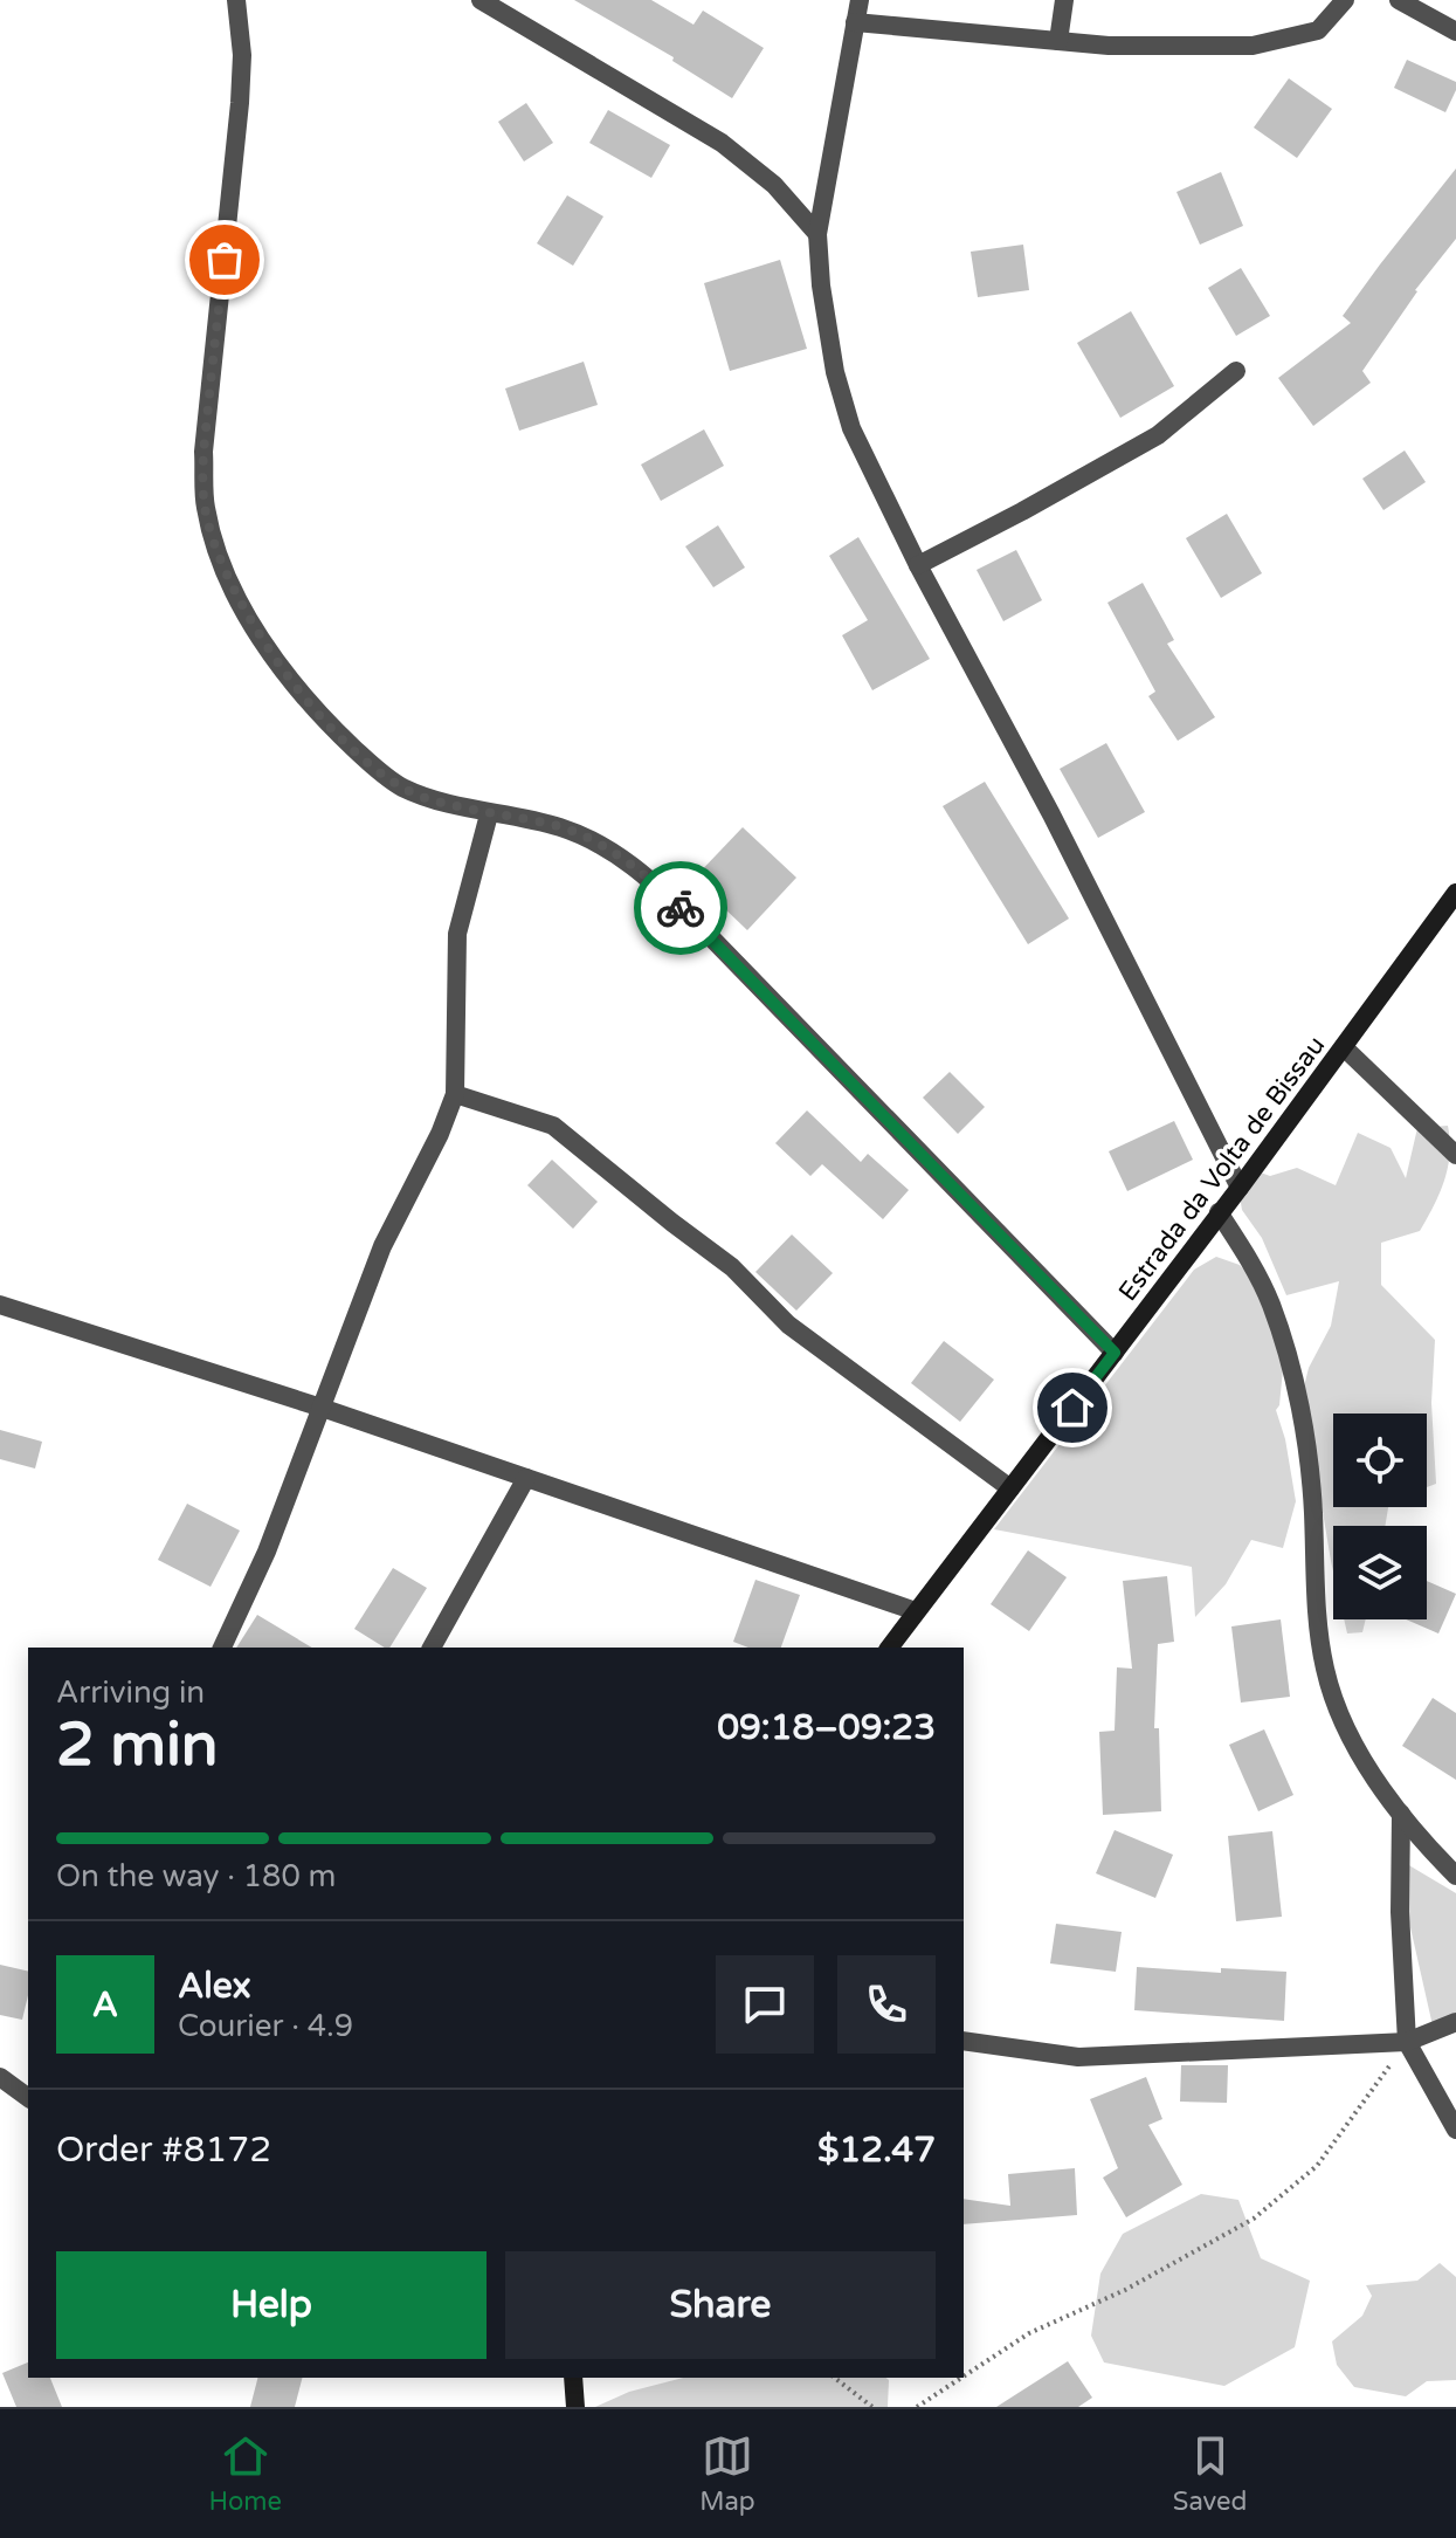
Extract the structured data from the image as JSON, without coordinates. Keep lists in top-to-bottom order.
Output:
{
  "streets": {
    "main road": ["Estrada da Volta de Bissau"]
  },
  "page": {
    "heading": ["2 min", "Arriving in", "09:18–09:23"],
    "panel": [
      "Alex",
      "Courier · 4.9",
      "Order #8172",
      "$12.47"
    ],
    "bar": "On the way · 180 m",
    "round": "A",
    "buttons": ["Help", "Share"],
    "tabs": ["Home", "Map", "Saved"]
  }
}
